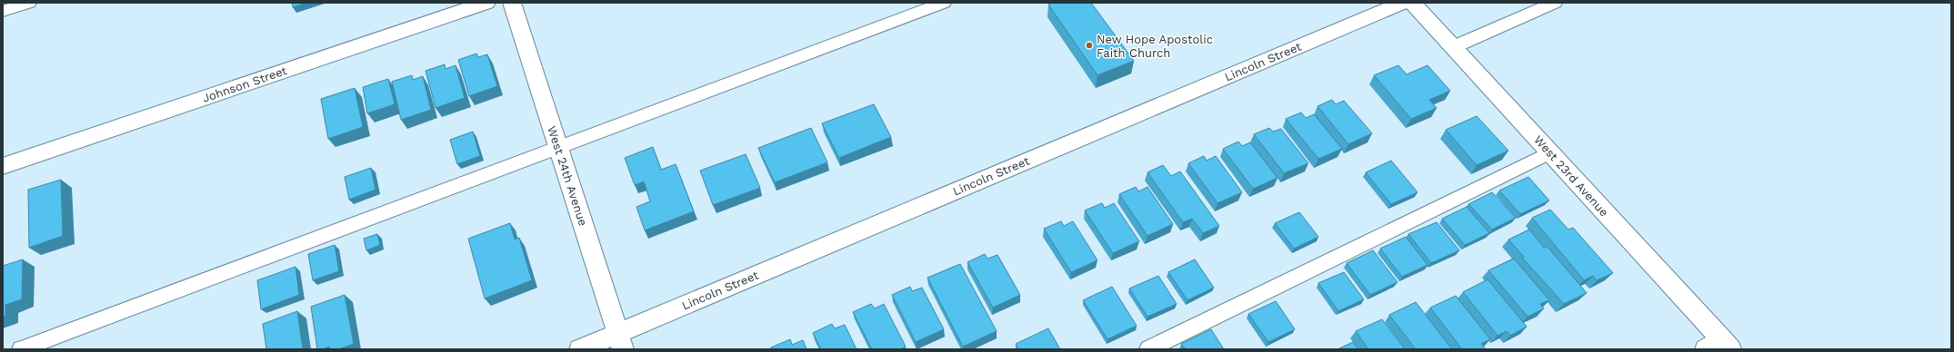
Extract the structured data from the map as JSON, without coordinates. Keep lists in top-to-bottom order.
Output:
{
  "streets": {
    "street": [
      "Lincoln Street",
      "Johnson Street",
      "West 24th Avenue",
      "West 23rd Avenue"
    ]
  },
  "crossings": [
    ["Lincoln Street", "West 24th Avenue"]
  ],
  "places": ["New Hope Apostolic Faith Church"]
}
